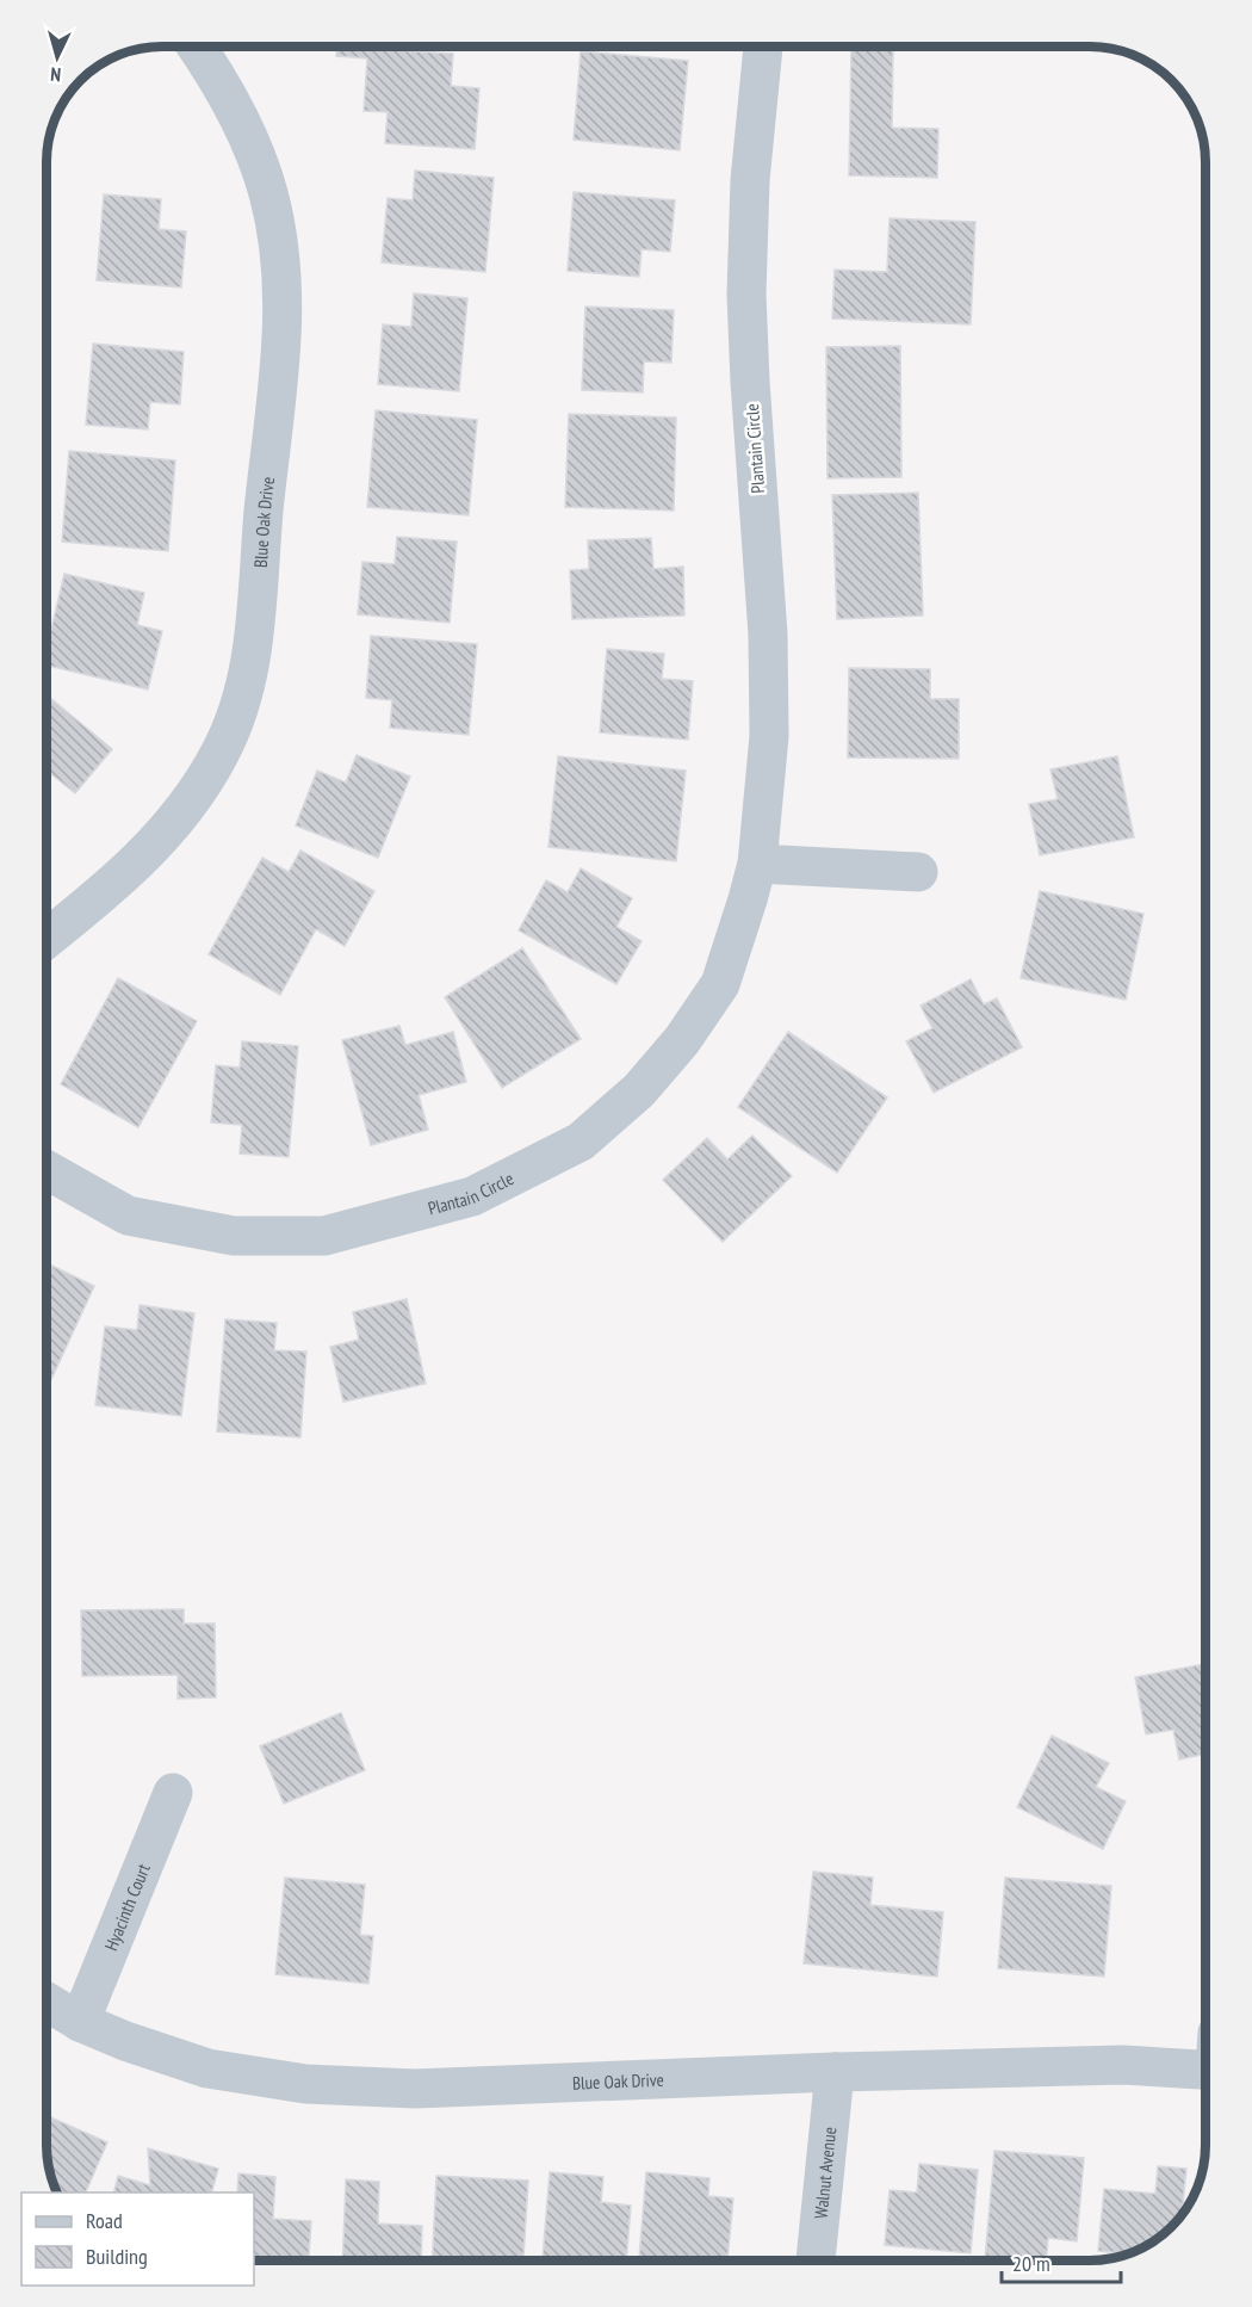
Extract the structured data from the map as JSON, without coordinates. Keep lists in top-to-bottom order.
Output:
{
  "streets": {
    "street": [
      "Plantain Circle",
      "Blue Oak Drive",
      "Hyacinth Court",
      "Walnut Avenue"
    ]
  },
  "crossings": [
    ["Blue Oak Drive", "Hyacinth Court"],
    ["Blue Oak Drive", "Walnut Avenue"]
  ],
  "legend": ["Road", "Building"],
  "scale_bar": "20 m",
  "north": "bottom"
}
